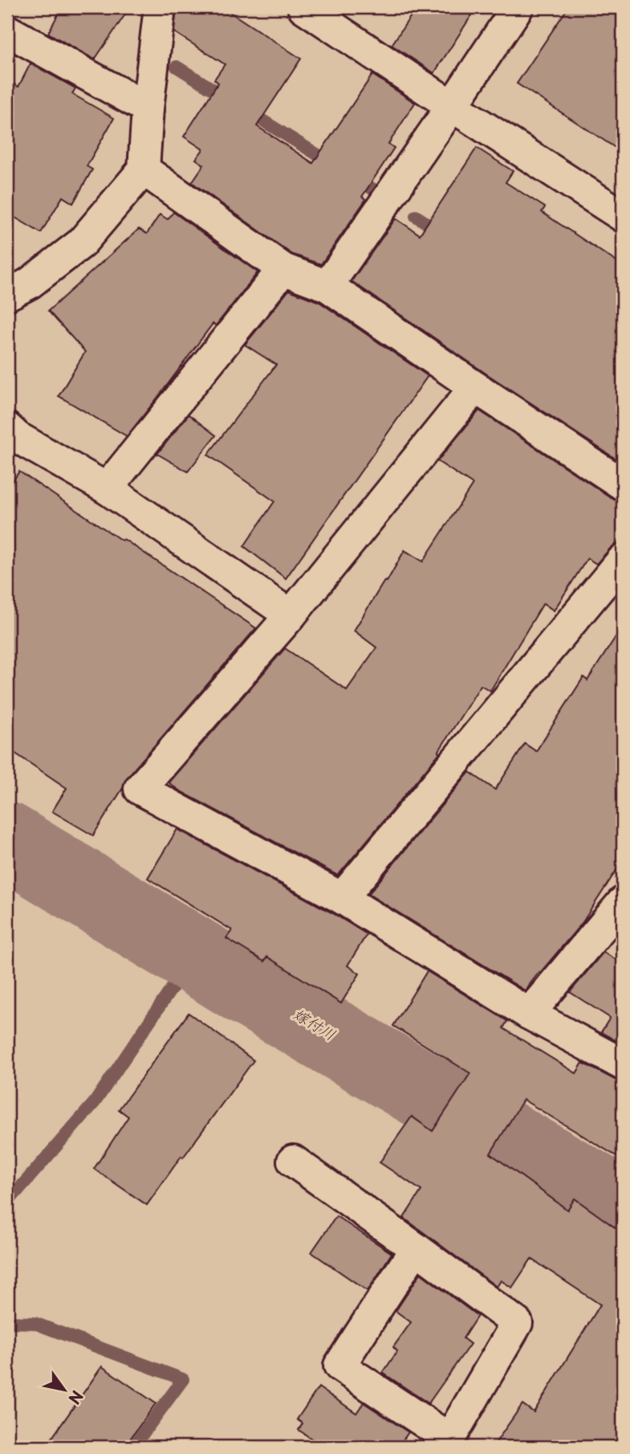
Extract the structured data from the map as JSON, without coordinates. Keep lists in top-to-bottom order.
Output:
{
  "water": ["嫁付川"],
  "north": "bottom right"
}
